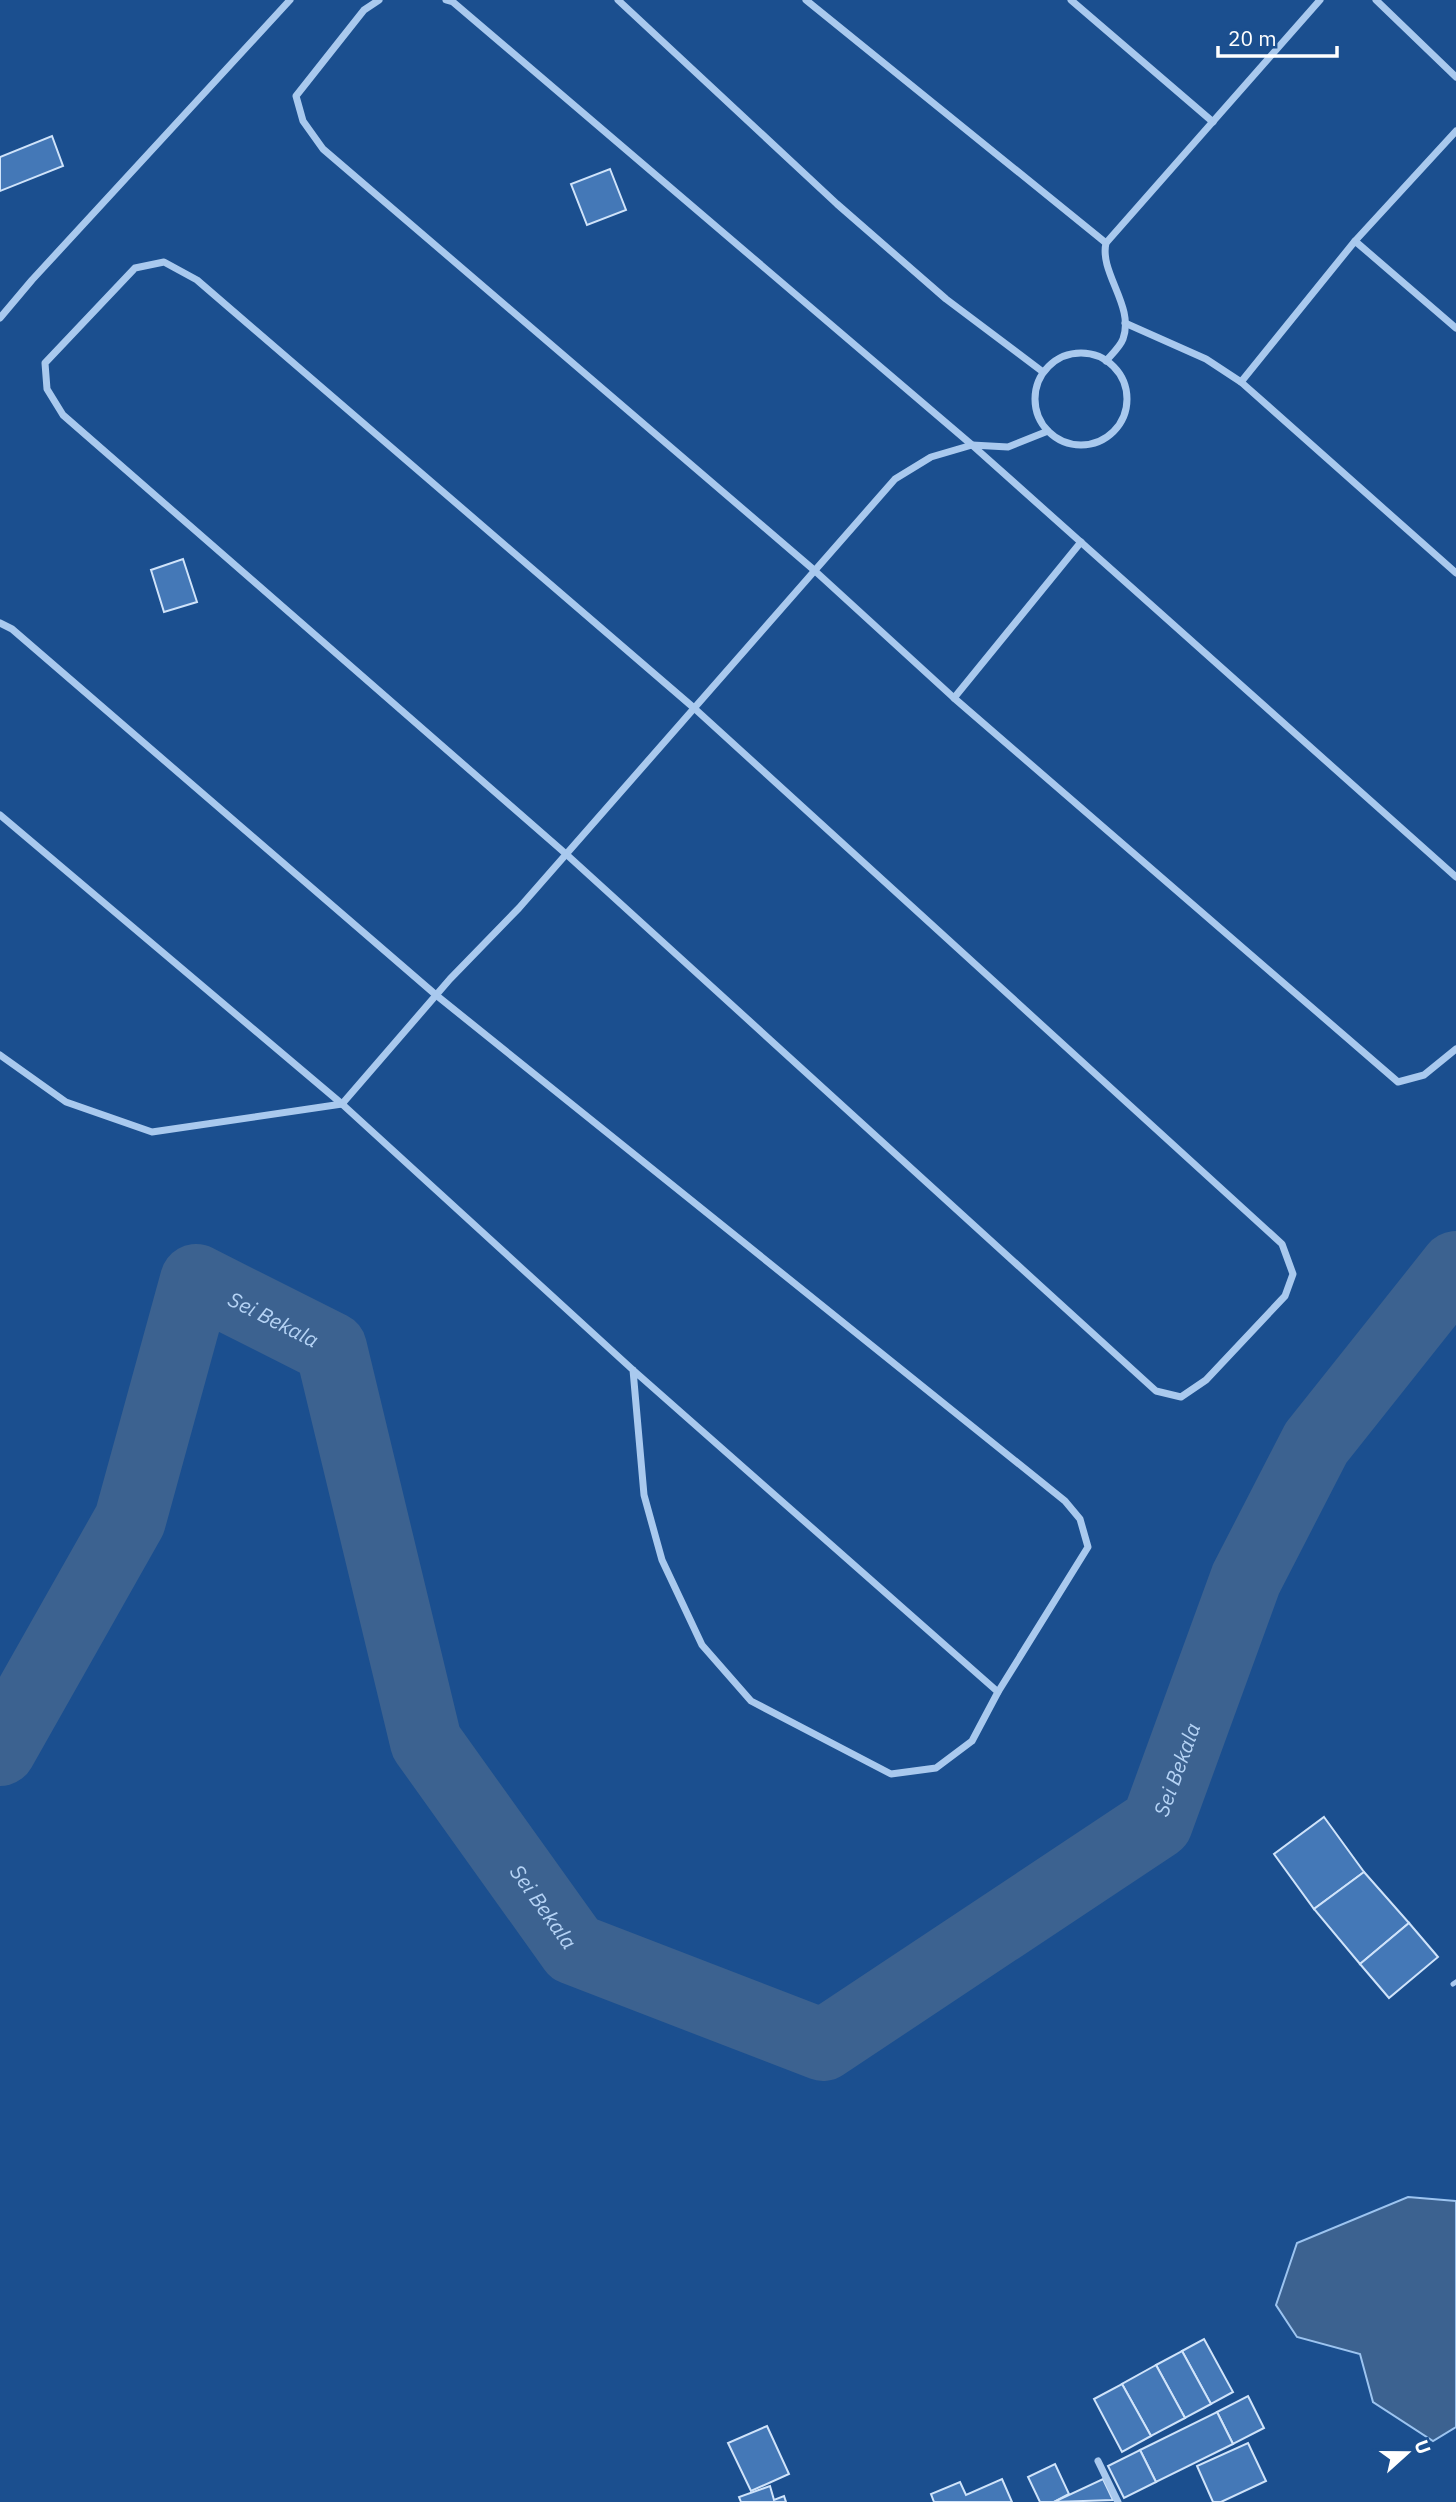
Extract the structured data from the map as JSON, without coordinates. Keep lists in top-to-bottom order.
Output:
{
  "water": ["Sei Bekala"],
  "scale_bar": "20 m",
  "north": "right"
}
